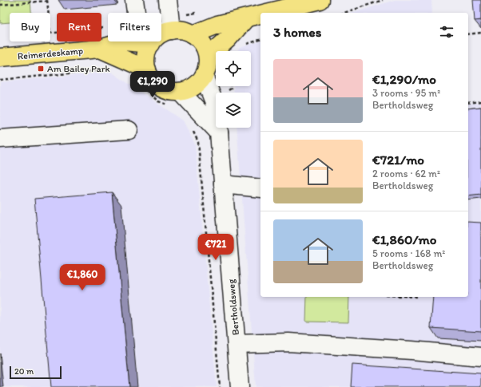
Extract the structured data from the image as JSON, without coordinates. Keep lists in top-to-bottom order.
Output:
{
  "streets": {
    "main road": ["Reimerdeskamp"],
    "street": ["Bertholdsweg"]
  },
  "crossings": [
    ["Reimerdeskamp", "Bertholdsweg"]
  ],
  "places": {
    "transit": ["Am Bailey Park"]
  },
  "scale_bar": "20 m",
  "page": {
    "chip": ["Buy", "Rent", "Filters"],
    "heading": "3 homes",
    "list": [
      {
        "name": "€1,290/mo",
        "note": "3 rooms · 95 m² · Bertholdsweg"
      },
      {
        "name": "€721/mo",
        "note": "2 rooms · 62 m² · Bertholdsweg"
      },
      {
        "name": "€1,860/mo",
        "note": "5 rooms · 168 m² · Bertholdsweg"
      }
    ],
    "price": ["€1,290", "€721", "€1,860"],
    "scale": "20 m"
  }
}
